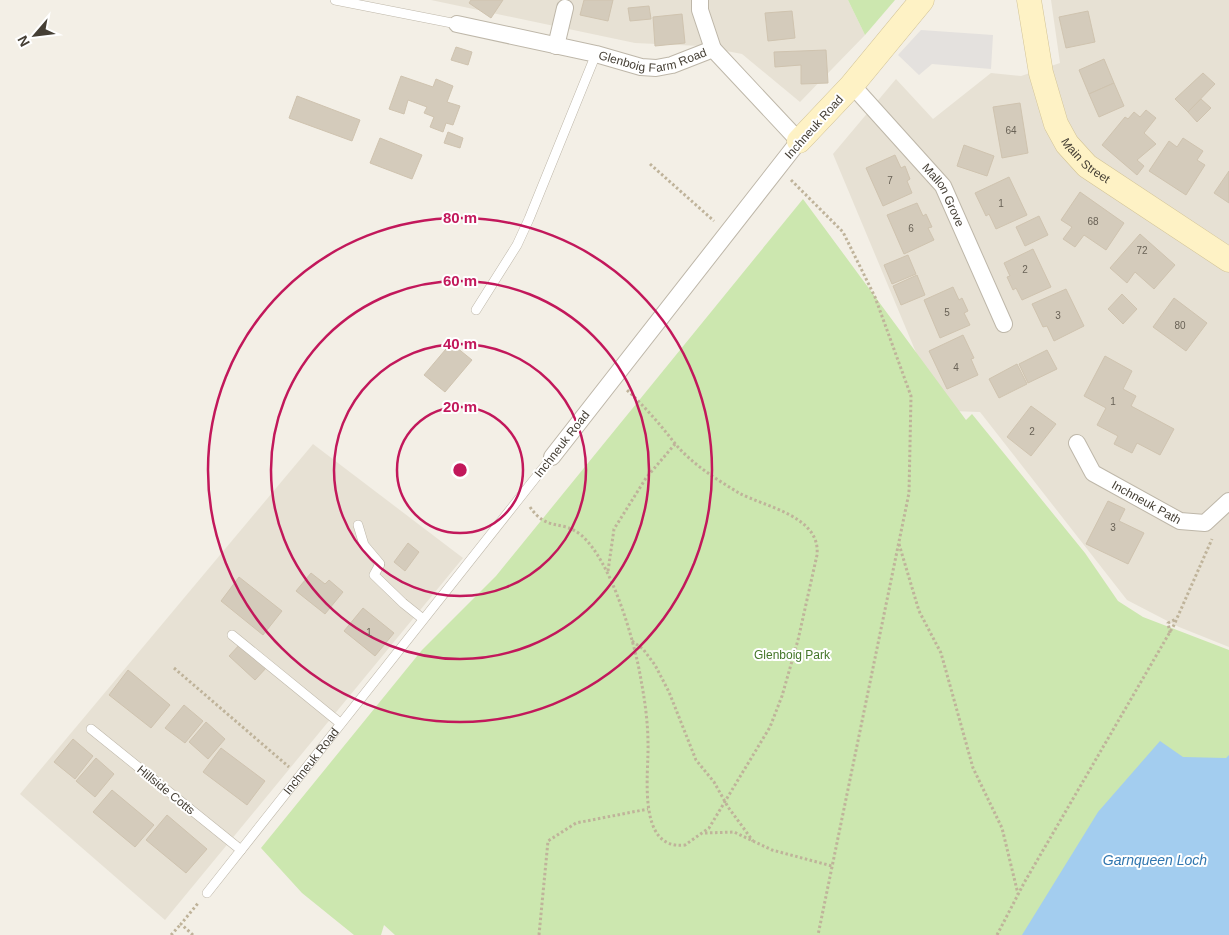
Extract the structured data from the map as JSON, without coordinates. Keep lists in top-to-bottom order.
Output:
{
  "streets": {
    "main road": ["Inchneuk Road", "Main Street"],
    "street": ["Glenboig Farm Road", "Mallon Grove", "Inchneuk Path"],
    "lane": ["Hillside Cotts"]
  },
  "crossings": [
    ["Glenboig Farm Road", "Inchneuk Road"],
    ["Inchneuk Road", "Mallon Grove"],
    ["Inchneuk Road", "Hillside Cotts"]
  ],
  "water": ["Garnqueen Loch"],
  "parks": ["Glenboig Park"],
  "house_numbers": [
    "64",
    "7",
    "1",
    "68",
    "6",
    "72",
    "2",
    "5",
    "3",
    "80",
    "4",
    "1",
    "2",
    "3",
    "1"
  ],
  "north": "bottom left",
  "rings": [
    "80 m",
    "60 m",
    "40 m",
    "20 m"
  ]
}
